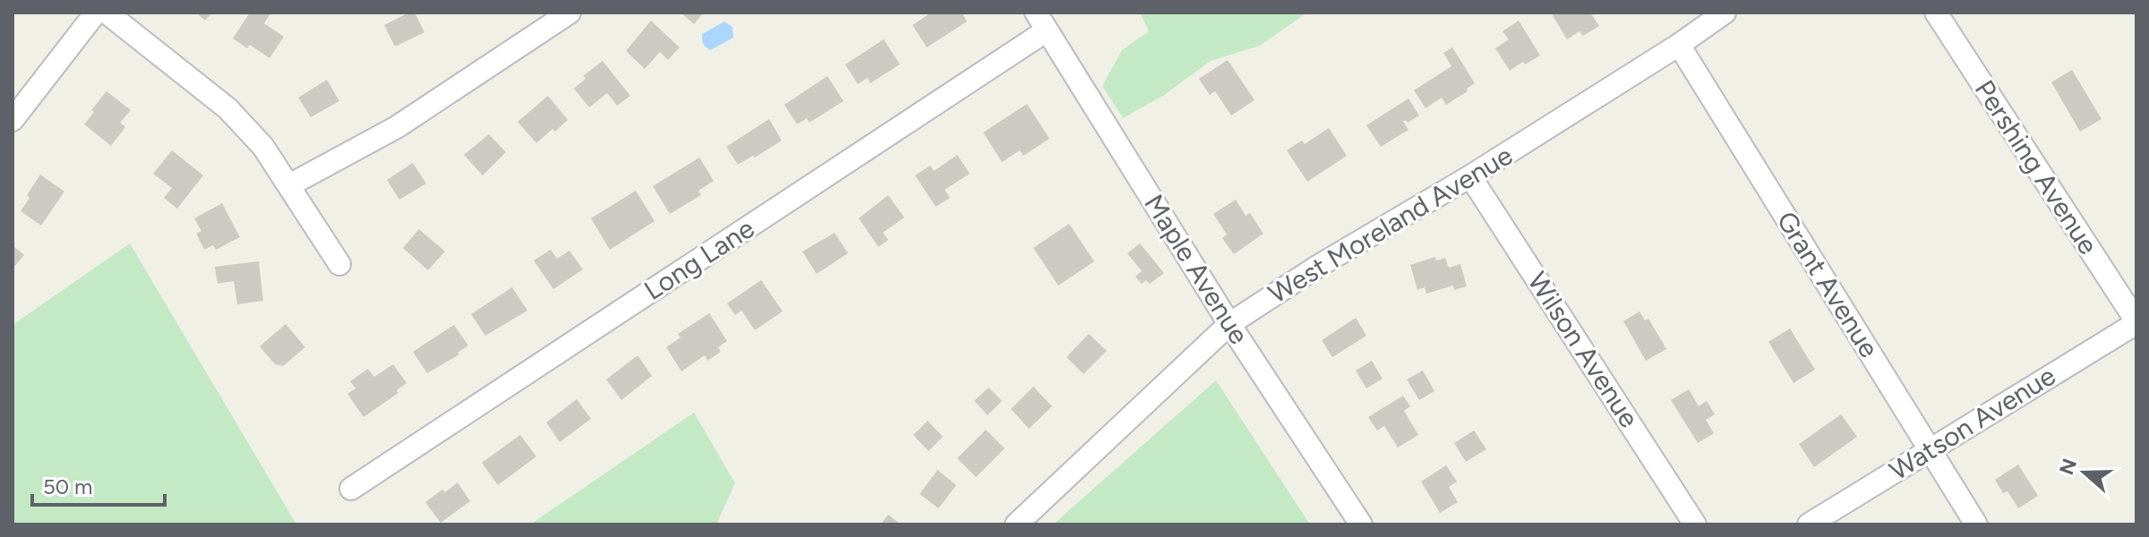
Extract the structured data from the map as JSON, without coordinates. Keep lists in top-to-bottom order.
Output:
{
  "streets": {
    "street": [
      "Pershing Avenue",
      "West Moreland Avenue",
      "Long Lane",
      "Maple Avenue",
      "Grant Avenue",
      "Wilson Avenue",
      "Watson Avenue"
    ]
  },
  "crossings": [
    ["Pershing Avenue", "Watson Avenue"],
    ["West Moreland Avenue", "Maple Avenue"],
    ["West Moreland Avenue", "Grant Avenue"],
    ["West Moreland Avenue", "Wilson Avenue"],
    ["Long Lane", "Maple Avenue"],
    ["Grant Avenue", "Watson Avenue"]
  ],
  "scale_bar": "50 m",
  "north": "left"
}
